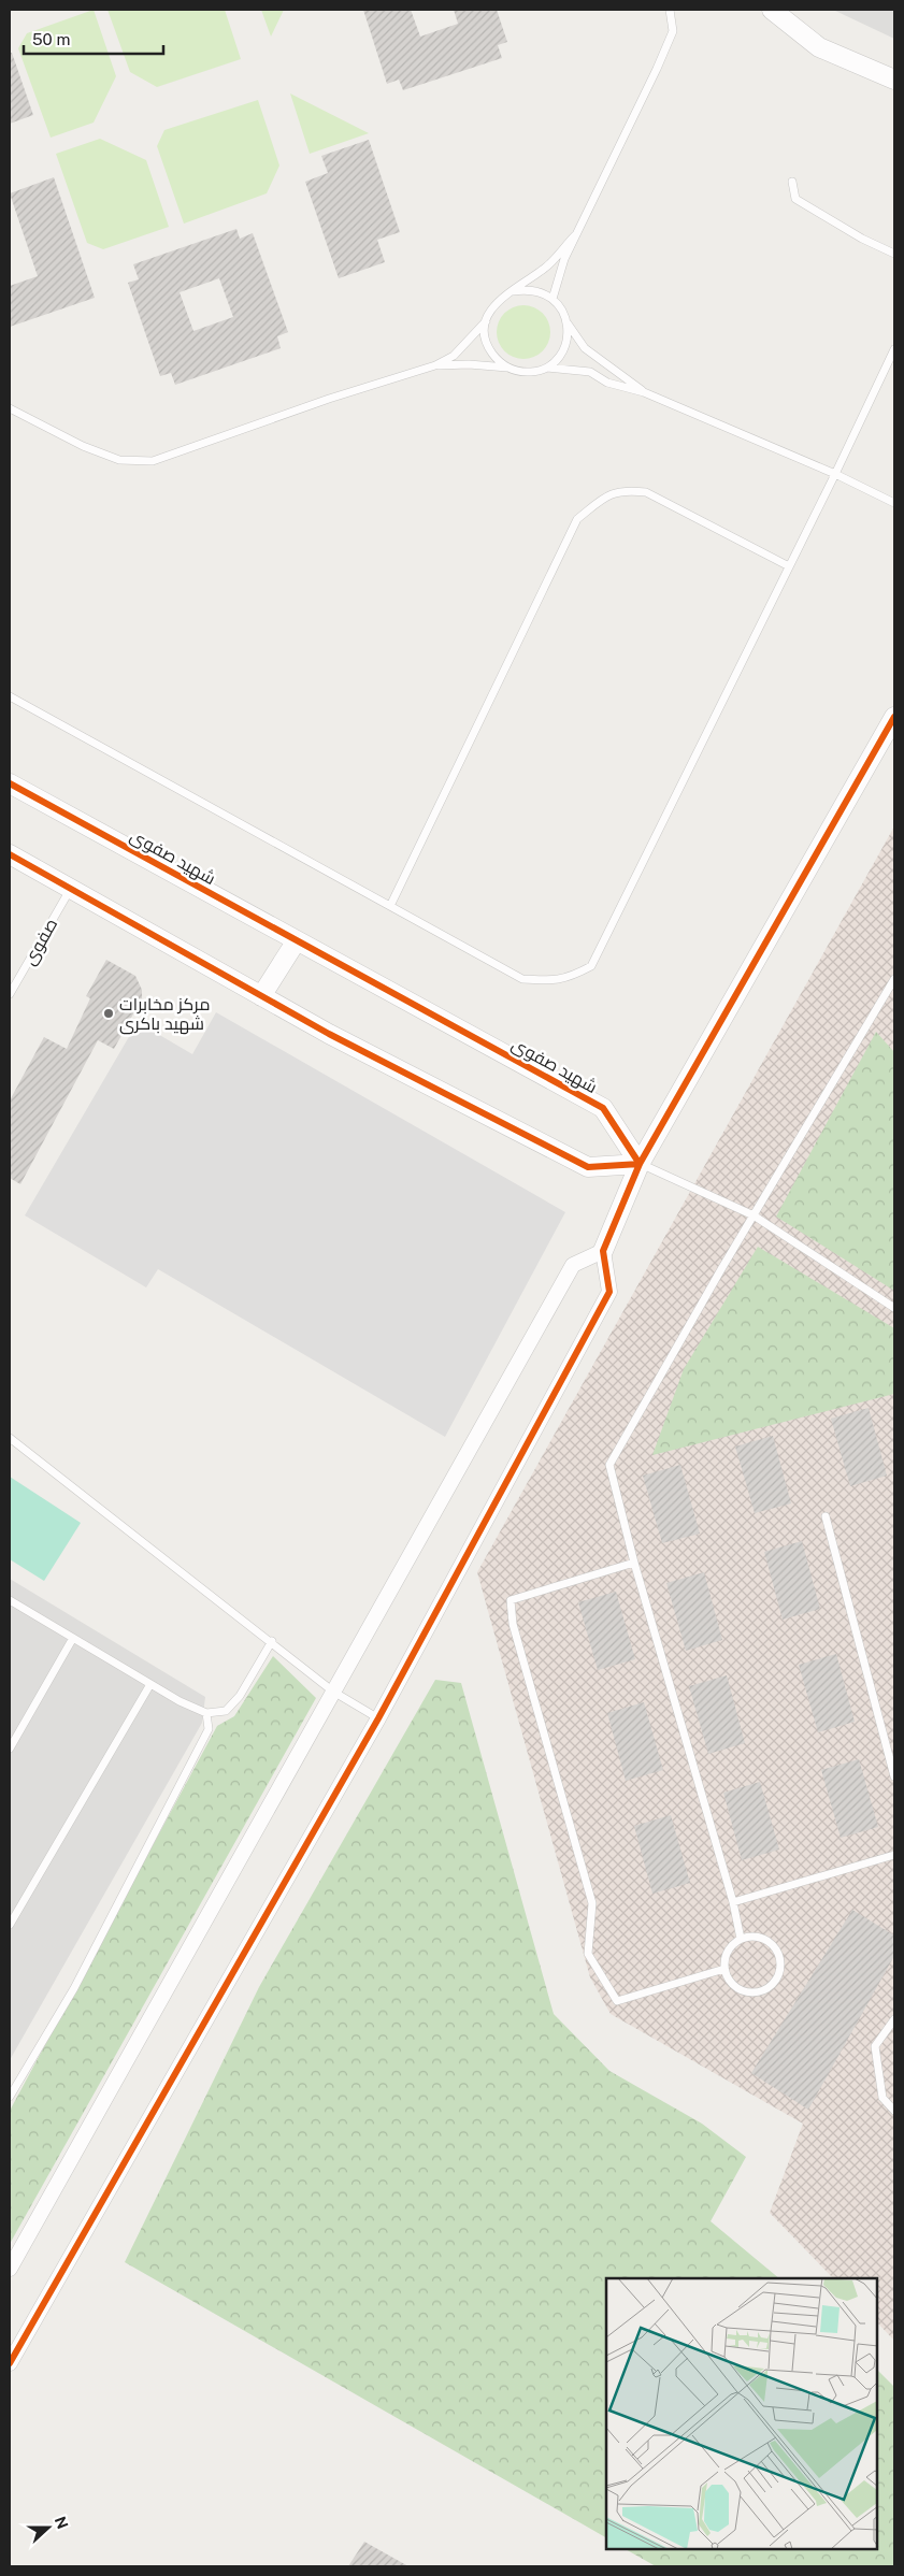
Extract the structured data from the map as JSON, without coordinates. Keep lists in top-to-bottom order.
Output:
{
  "streets": {
    "street": ["شهید صفوی"],
    "lane": ["صفوی"]
  },
  "places": ["مرکز مخابرات شهید باکری"],
  "scale_bar": "50 m",
  "north": "right"
}
